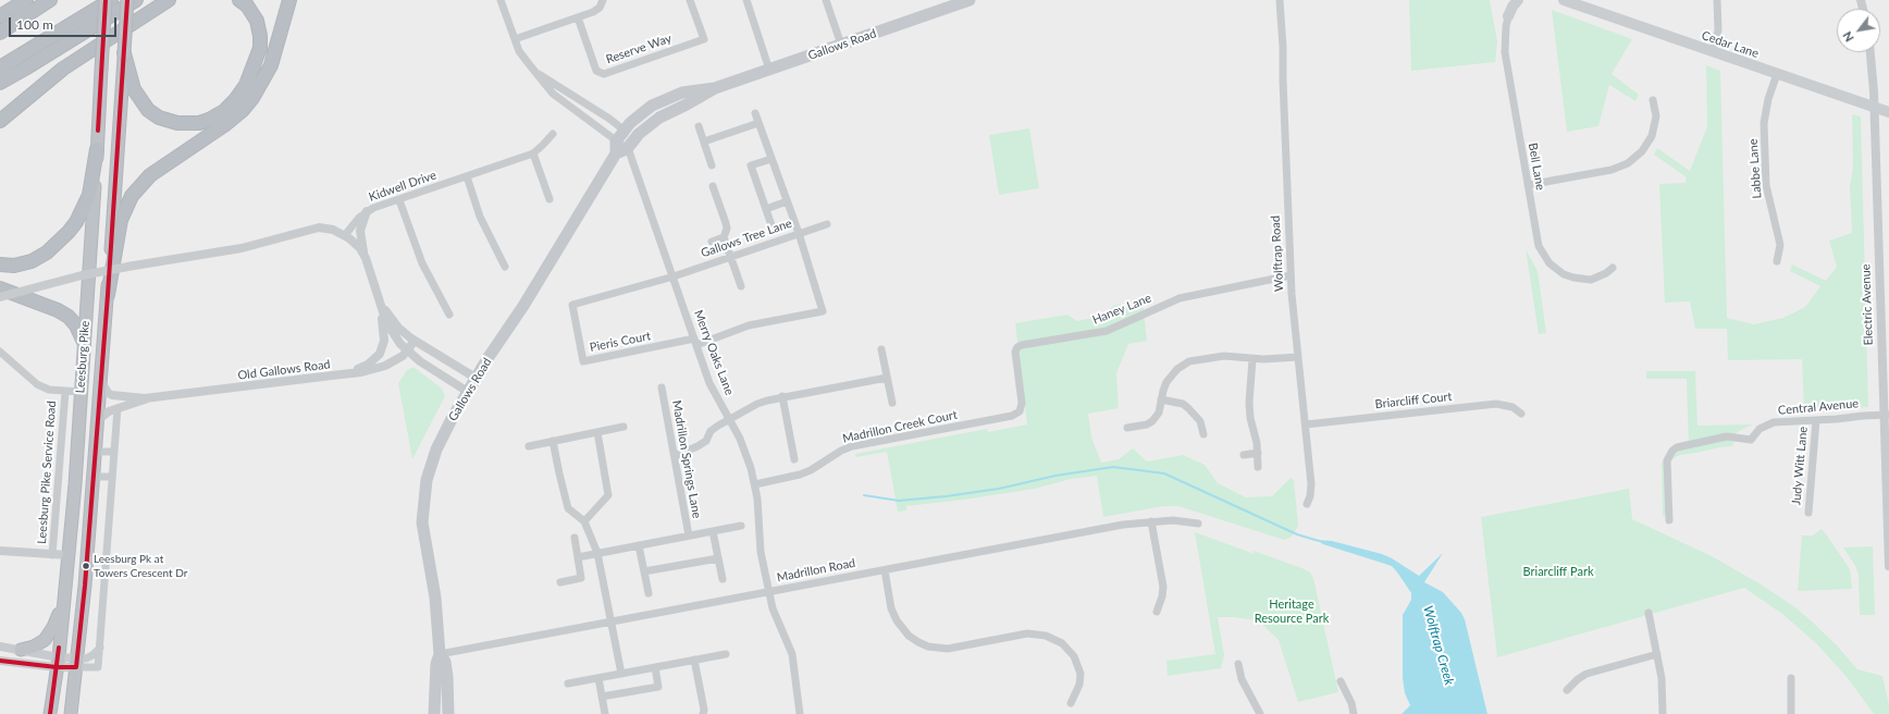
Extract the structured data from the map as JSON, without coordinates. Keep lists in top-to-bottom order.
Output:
{
  "streets": {
    "highway": ["Leesburg Pike"],
    "main road": ["Gallows Road", "Cedar Lane"],
    "street": [
      "Reserve Way",
      "Bell Lane",
      "Labbe Lane",
      "Kidwell Drive",
      "Gallows Tree Lane",
      "Wolftrap Road",
      "Electric Avenue",
      "Haney Lane",
      "Pieris Court",
      "Merry Oaks Lane",
      "Old Gallows Road",
      "Briarcliff Court",
      "Central Avenue",
      "Madrillon Creek Court",
      "Madrillon Springs Lane",
      "Judy Witt Lane",
      "Leesburg Pike Service Road",
      "Madrillon Road"
    ]
  },
  "crossings": [
    ["Gallows Road", "Merry Oaks Lane"],
    ["Gallows Road", "Madrillon Road"],
    ["Cedar Lane", "Labbe Lane"],
    ["Cedar Lane", "Electric Avenue"],
    ["Gallows Tree Lane", "Pieris Court"],
    ["Gallows Tree Lane", "Merry Oaks Lane"],
    ["Wolftrap Road", "Haney Lane"],
    ["Wolftrap Road", "Briarcliff Court"],
    ["Electric Avenue", "Central Avenue"],
    ["Haney Lane", "Madrillon Creek Court"],
    ["Pieris Court", "Merry Oaks Lane"],
    ["Merry Oaks Lane", "Madrillon Creek Court"],
    ["Merry Oaks Lane", "Madrillon Road"],
    ["Leesburg Pike", "Old Gallows Road"],
    ["Central Avenue", "Judy Witt Lane"]
  ],
  "water": ["Wolftrap Creek"],
  "parks": ["Briarcliff Park", "Heritage Resource Park"],
  "places": ["Leesburg Pk at Towers Crescent Dr"],
  "scale_bar": "100 m",
  "north": "bottom left"
}
